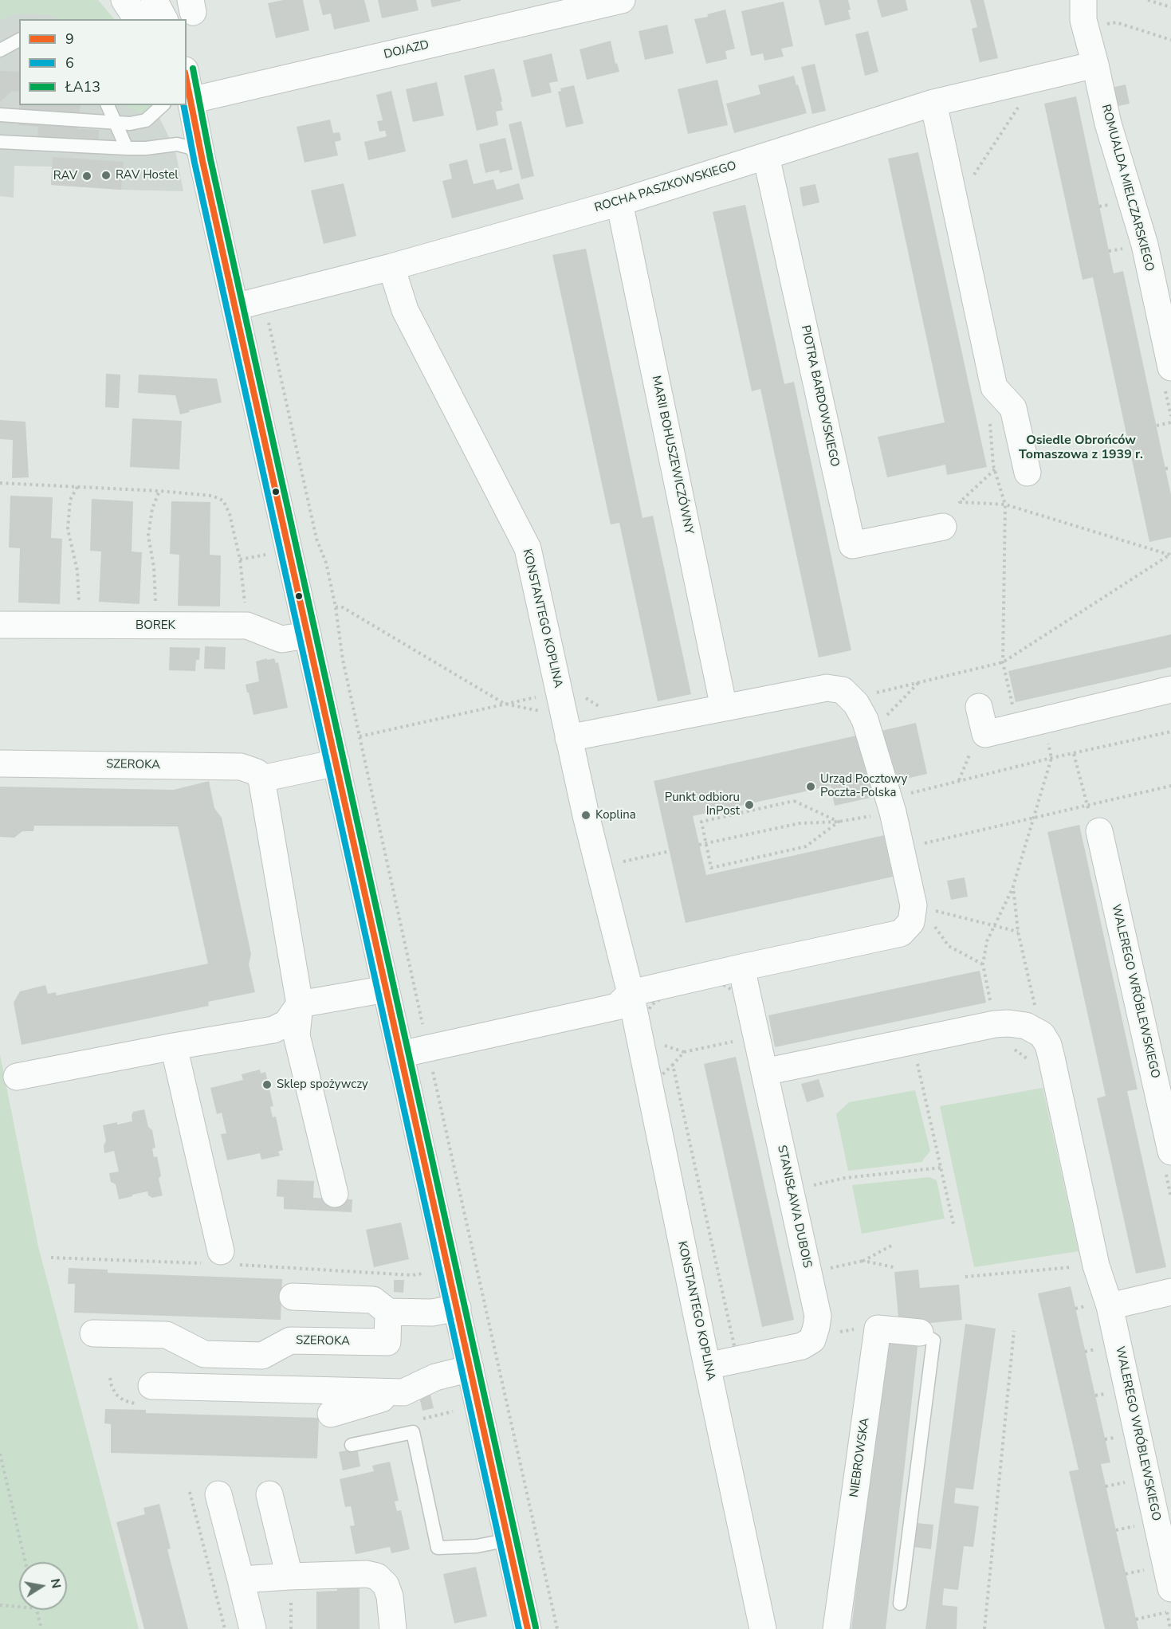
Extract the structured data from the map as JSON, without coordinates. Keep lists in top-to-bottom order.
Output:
{
  "streets": {
    "street": [
      "DOJAZD",
      "ROCHA PASZKOWSKIEGO",
      "ROMUALDA MIELCZARSKIEGO",
      "PIOTRA BARDOWSKIEGO",
      "MARII BOHUSZEWICZÓWNY",
      "KONSTANTEGO KOPLINA",
      "BOREK",
      "SZEROKA",
      "WALEREGO WRÓBLEWSKIEGO",
      "STANISŁAWA DUBOIS",
      "NIEBROWSKA"
    ]
  },
  "crossings": [
    ["ROCHA PASZKOWSKIEGO", "ROMUALDA MIELCZARSKIEGO"],
    ["ROCHA PASZKOWSKIEGO", "PIOTRA BARDOWSKIEGO"],
    ["ROCHA PASZKOWSKIEGO", "MARII BOHUSZEWICZÓWNY"],
    ["ROCHA PASZKOWSKIEGO", "KONSTANTEGO KOPLINA"],
    ["KONSTANTEGO KOPLINA", "STANISŁAWA DUBOIS"]
  ],
  "districts": ["Osiedle Obrońców Tomaszowa z 1939 r."],
  "places": [
    "RAV Hostel",
    "RAV",
    "Urząd Pocztowy Poczta-Polska",
    "Punkt odbioru InPost",
    "Koplina",
    "Sklep spożywczy"
  ],
  "lines": ["transit line ŁA13", "transit line 9", "transit line 6"],
  "legend": ["9", "6", "ŁA13"],
  "north": "right"
}
